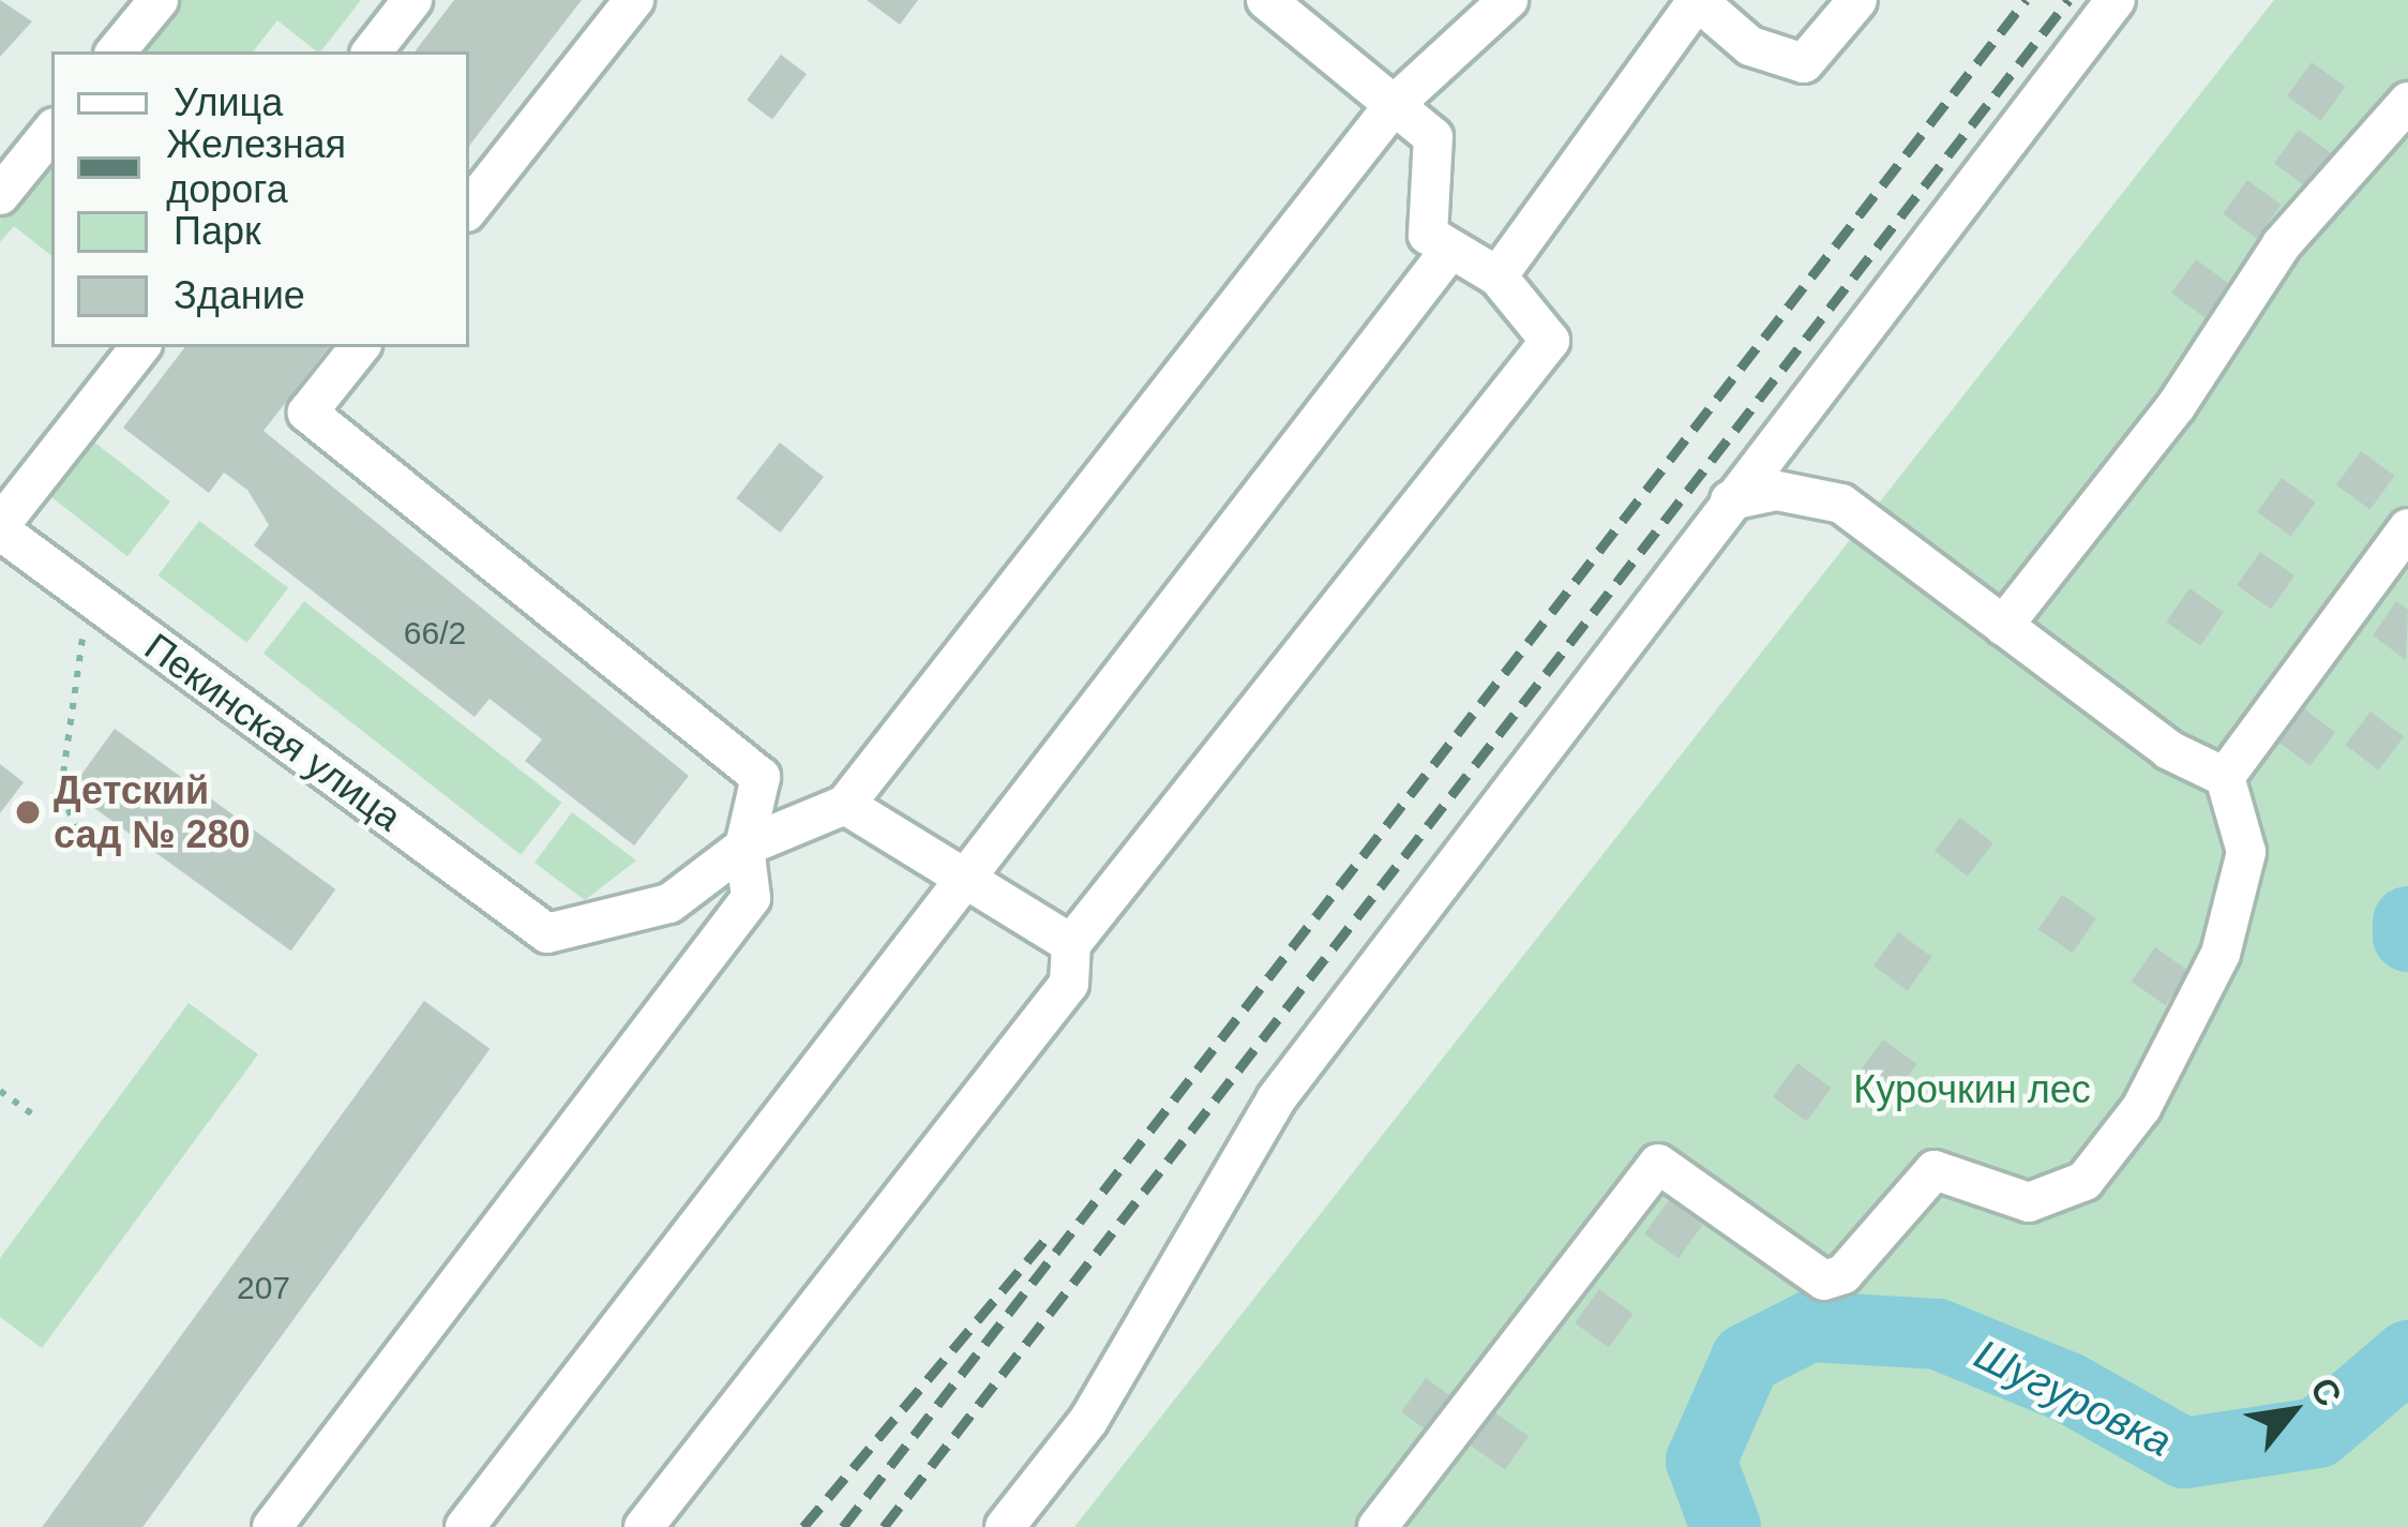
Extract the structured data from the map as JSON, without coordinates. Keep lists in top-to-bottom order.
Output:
{
  "streets": {
    "street": ["Пекинская улица"]
  },
  "water": ["Шугуровка"],
  "parks": ["Курочкин лес"],
  "places": ["Детский сад № 280"],
  "house_numbers": ["66/2", "207"],
  "legend": [
    "Улица",
    "Железная дорога",
    "Парк",
    "Здание"
  ],
  "north": "top right"
}
